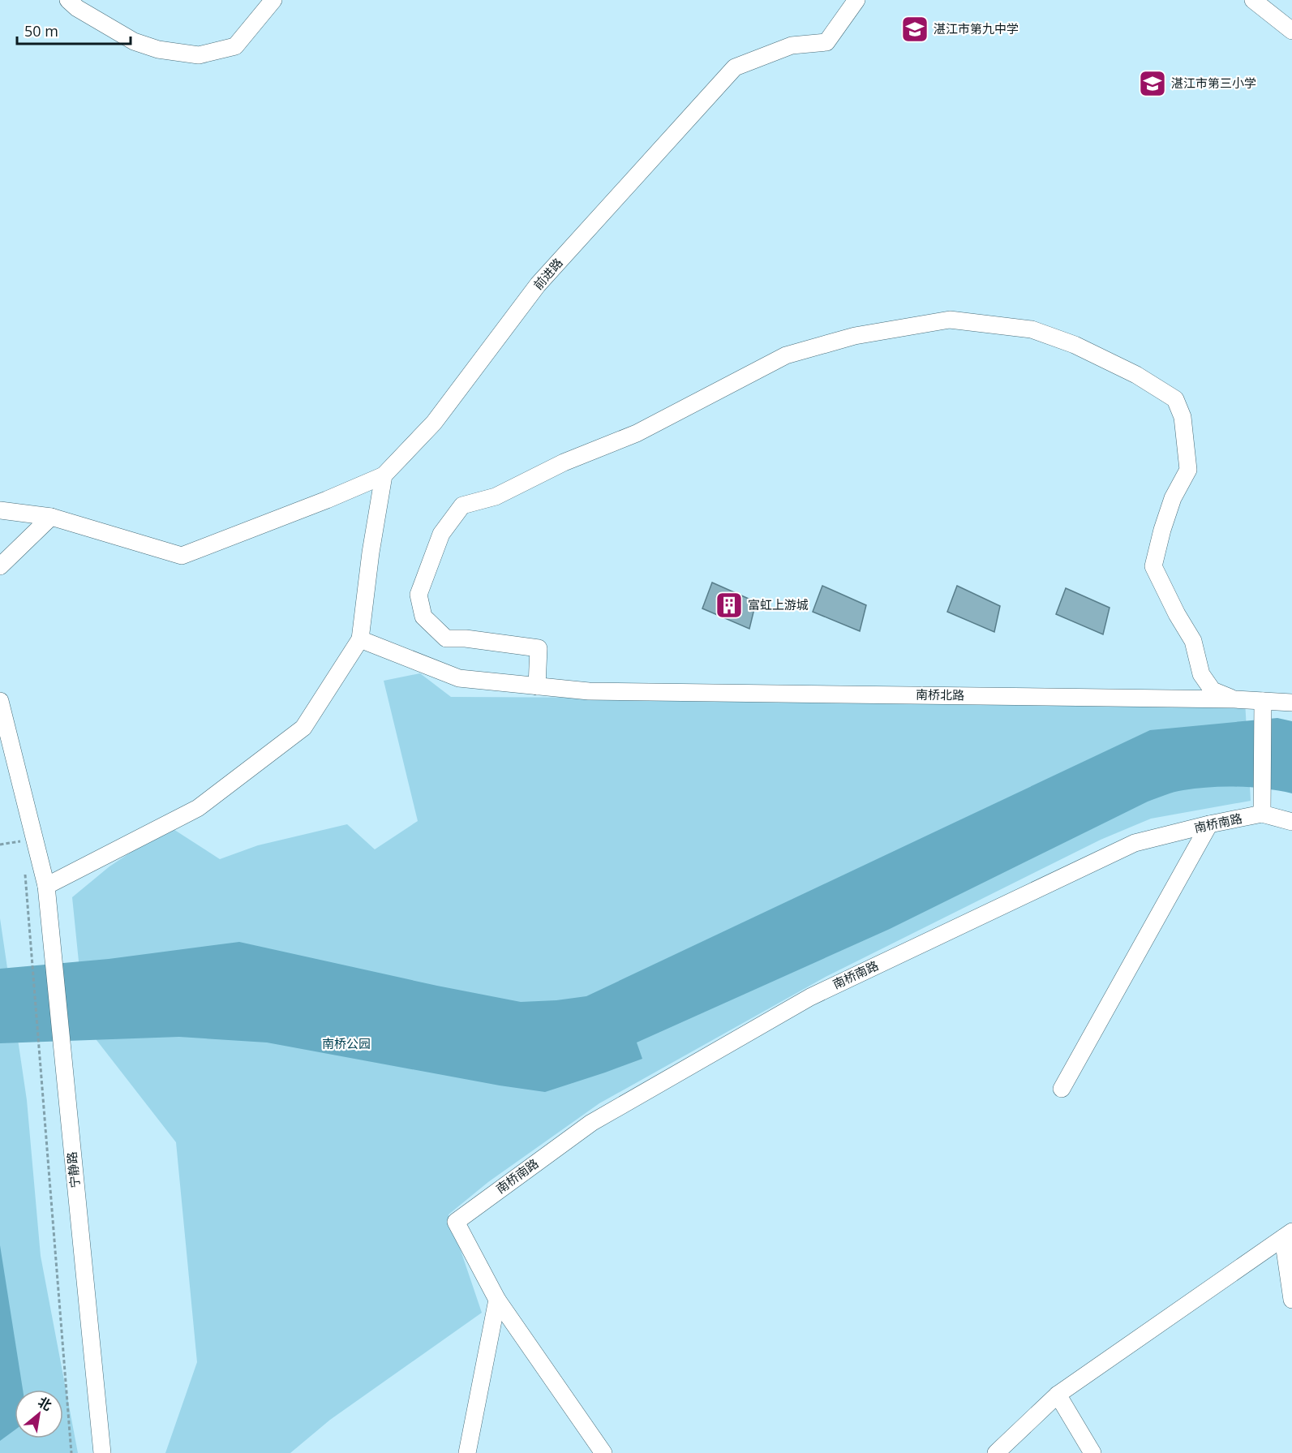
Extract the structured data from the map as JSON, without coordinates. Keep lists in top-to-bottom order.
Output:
{
  "streets": {
    "street": [
      "前进路",
      "南桥北路",
      "南桥南路",
      "宁静路"
    ]
  },
  "parks": ["南桥公园"],
  "places": {
    "school or university": ["湛江市第九中学", "湛江市第三小学"],
    "building": ["富虹上游城"]
  },
  "scale_bar": "50 m",
  "north": "top right"
}
